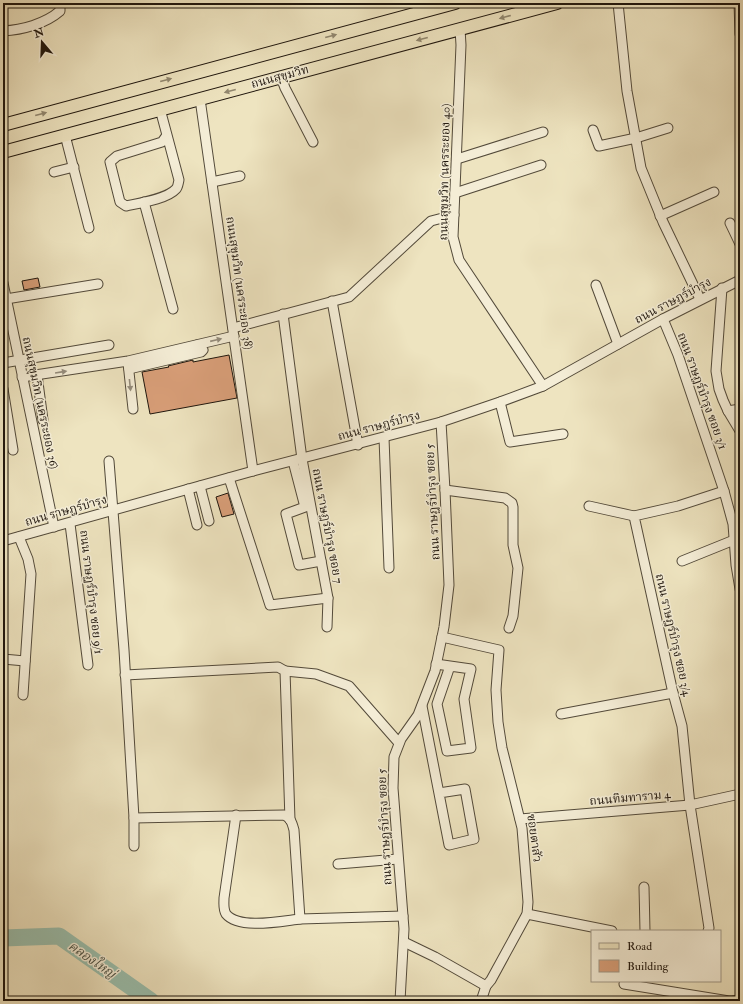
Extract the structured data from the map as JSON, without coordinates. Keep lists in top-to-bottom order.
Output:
{
  "streets": {
    "main road": ["ถนนสุขุมวิท"],
    "street": [
      "ถนนสุขุมวิท (นครระยอง 40)",
      "ถนนสุขุมวิท (นครระยอง 38)",
      "ถนน ราษฎร์บำรุง",
      "ถนน ราษฎร์บำรุง ซอย 3/1",
      "ถนนสุขุมวิท (นครระยอง 36)",
      "ถนน ราษฎร์บำรุง ซอย 5",
      "ถนน ราษฎร์บำรุง ซอย 7",
      "ถนน ราษฎร์บำรุง ซอย 9/1",
      "ถนน ราษฎร์บำรุง ซอย 3/4",
      "ถนนทิมทาราม 4",
      "ซอยตาสัว"
    ]
  },
  "crossings": [
    ["ถนนสุขุมวิท", "ถนนสุขุมวิท (นครระยอง 40)"],
    ["ถนนสุขุมวิท", "ถนนสุขุมวิท (นครระยอง 38)"],
    ["ถนนสุขุมวิท (นครระยอง 40)", "ถนน ราษฎร์บำรุง"],
    ["ถนนสุขุมวิท (นครระยอง 38)", "ถนน ราษฎร์บำรุง"],
    ["ถนน ราษฎร์บำรุง", "ถนน ราษฎร์บำรุง ซอย 3/1"],
    ["ถนน ราษฎร์บำรุง", "ถนนสุขุมวิท (นครระยอง 36)"],
    ["ถนน ราษฎร์บำรุง", "ถนน ราษฎร์บำรุง ซอย 5"],
    ["ถนน ราษฎร์บำรุง", "ถนน ราษฎร์บำรุง ซอย 7"],
    ["ถนน ราษฎร์บำรุง", "ถนน ราษฎร์บำรุง ซอย 9/1"],
    ["ถนน ราษฎร์บำรุง ซอย 5", "ซอยตาสัว"],
    ["ถนน ราษฎร์บำรุง ซอย 3/4", "ถนนทิมทาราม 4"],
    ["ถนนทิมทาราม 4", "ซอยตาสัว"]
  ],
  "water": ["คลองใหญ่"],
  "legend": ["Road", "Building"],
  "north": "top"
}
